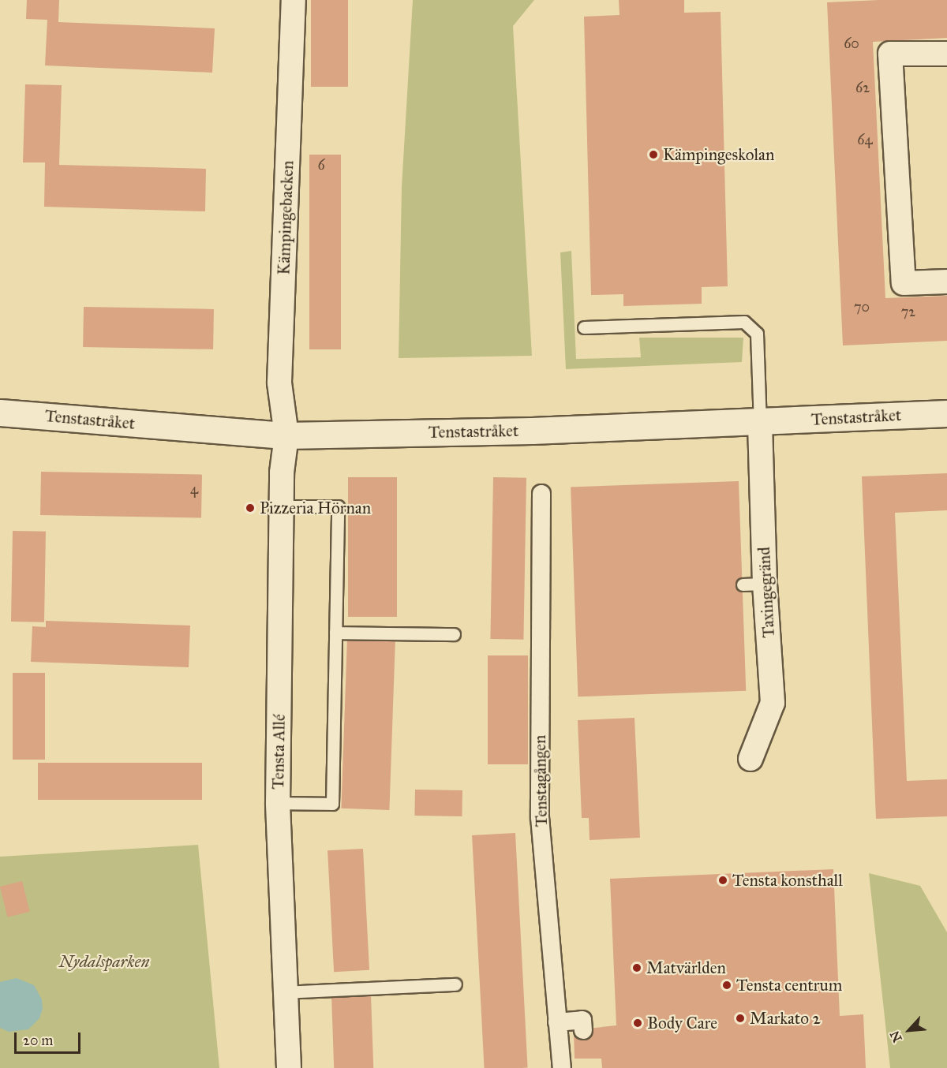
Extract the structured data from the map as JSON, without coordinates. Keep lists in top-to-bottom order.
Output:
{
  "streets": {
    "street": [
      "Kämpingebacken",
      "Tenstastråket",
      "Taxingegränd",
      "Tensta Allé",
      "Tenstagången"
    ]
  },
  "crossings": [
    ["Kämpingebacken", "Tenstastråket"],
    ["Kämpingebacken", "Tensta Allé"],
    ["Tenstastråket", "Taxingegränd"],
    ["Tenstastråket", "Tensta Allé"]
  ],
  "parks": ["Nydalsparken"],
  "places": [
    "Kämpingeskolan",
    "Pizzeria Hörnan",
    "Tensta konsthall",
    "Matvärlden",
    "Tensta centrum",
    "Markato 2",
    "Body Care"
  ],
  "house_numbers": [
    "60",
    "62",
    "64",
    "6",
    "70",
    "72",
    "4"
  ],
  "scale_bar": "20 m",
  "north": "bottom left"
}
